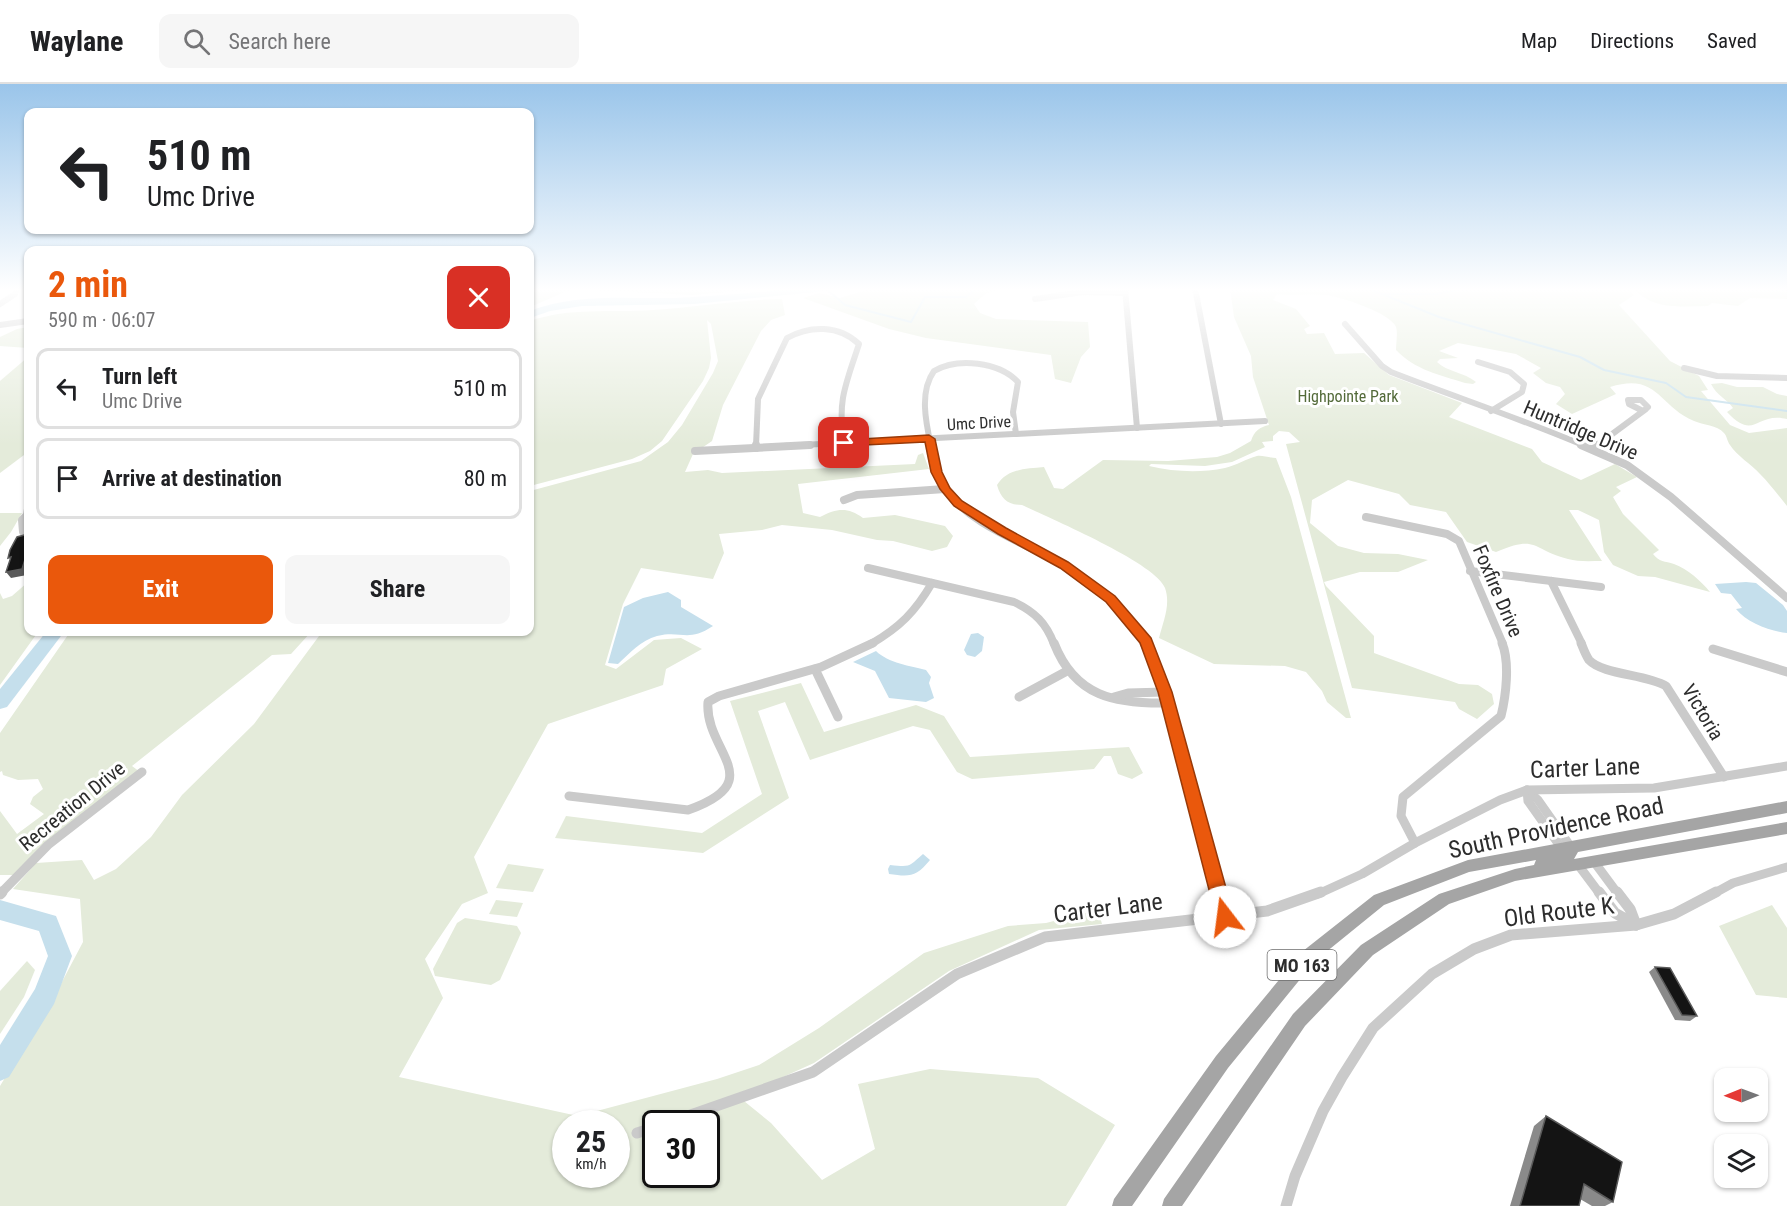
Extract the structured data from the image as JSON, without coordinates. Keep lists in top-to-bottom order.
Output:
{
  "streets": {
    "main road": ["South Providence Road", "MO 163"],
    "street": [
      "Umc Drive",
      "Huntridge Drive",
      "Foxfire Drive",
      "Victoria",
      "Carter Lane",
      "Recreation Drive",
      "Old Route K"
    ]
  },
  "crossings": [
    ["Foxfire Drive", "Carter Lane"],
    ["Victoria", "Carter Lane"]
  ],
  "parks": ["Highpointe Park"],
  "north": "left",
  "page": {
    "header": "Waylane",
    "search": "Search here",
    "nav": ["Map", "Directions", "Saved"],
    "turn": ["510 m", "Umc Drive"],
    "heading": ["2 min", "590 m · 06:07"],
    "list": [
      {
        "name": "Turn left",
        "note": "Umc Drive",
        "value": "510 m"
      },
      {
        "name": "Arrive at destination",
        "value": "80 m"
      }
    ],
    "buttons": ["Exit", "Share"],
    "speed": "25 km/h",
    "limit": "30"
  }
}
